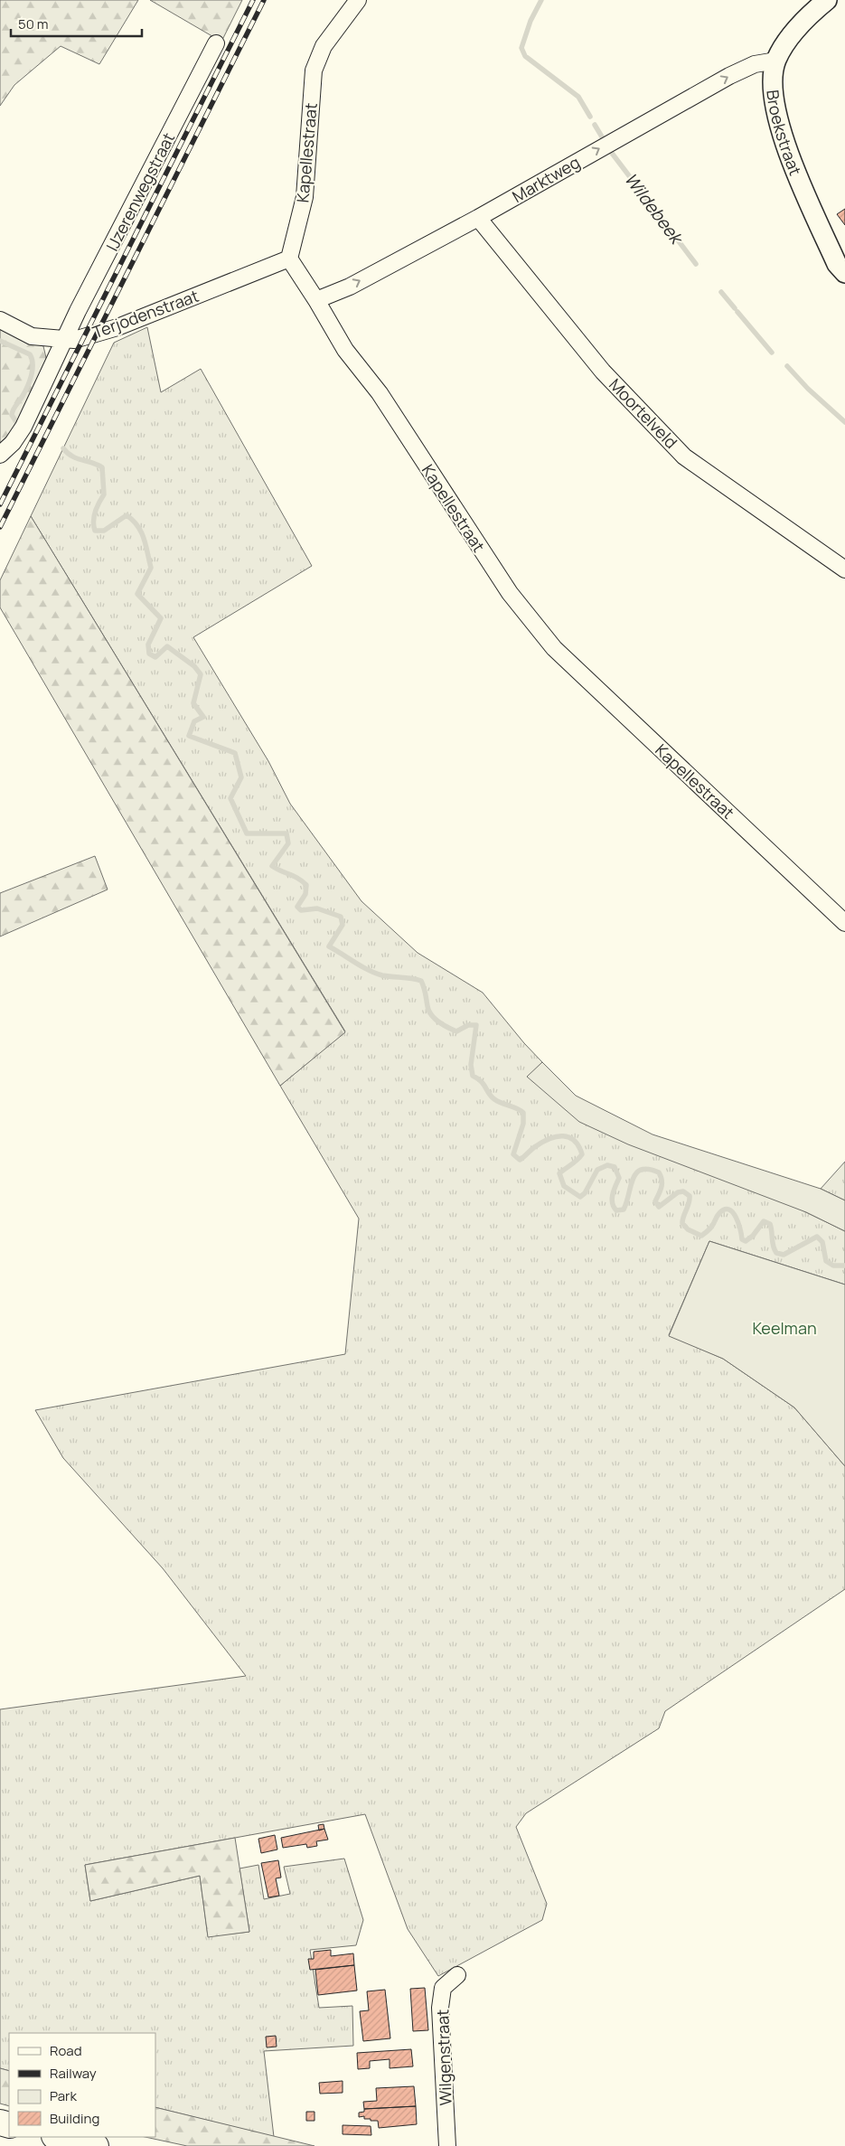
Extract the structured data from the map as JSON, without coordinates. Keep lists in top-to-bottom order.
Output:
{
  "streets": {
    "street": [
      "Broekstraat",
      "Kapellestraat",
      "Marktweg",
      "IJzerenwegstraat",
      "Terjodenstraat",
      "Moortelveld",
      "Wilgenstraat"
    ]
  },
  "crossings": [
    ["Broekstraat", "Marktweg"],
    ["Kapellestraat", "Marktweg"],
    ["Kapellestraat", "Terjodenstraat"],
    ["Marktweg", "Moortelveld"],
    ["IJzerenwegstraat", "Terjodenstraat"]
  ],
  "one_way": ["Marktweg"],
  "water": ["Wildebeek"],
  "parks": ["Keelman"],
  "legend": [
    "Road",
    "Railway",
    "Park",
    "Building"
  ],
  "scale_bar": "50 m"
}
